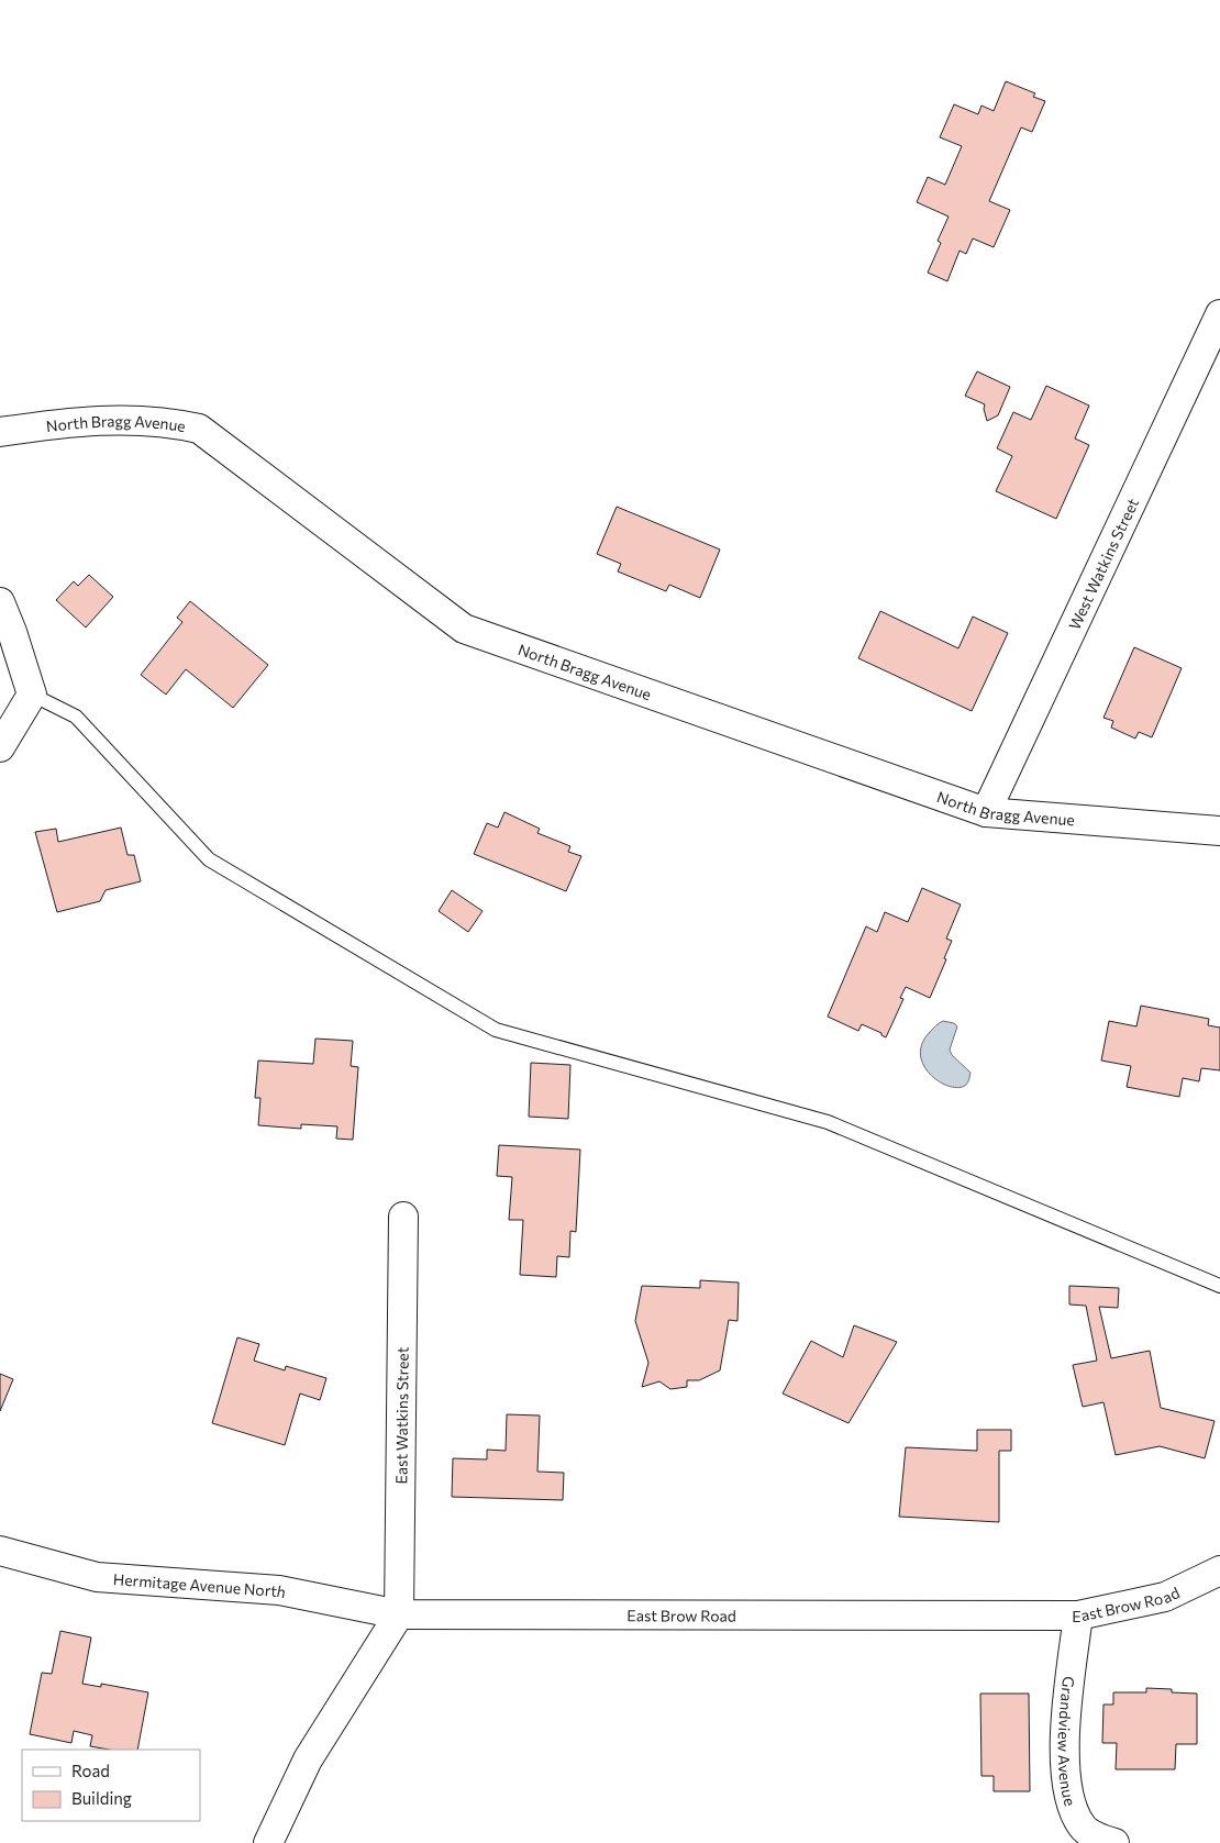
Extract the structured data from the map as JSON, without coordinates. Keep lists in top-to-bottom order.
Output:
{
  "streets": {
    "street": [
      "North Bragg Avenue",
      "West Watkins Street",
      "East Watkins Street",
      "Hermitage Avenue North",
      "East Brow Road",
      "Grandview Avenue"
    ]
  },
  "crossings": [
    ["North Bragg Avenue", "West Watkins Street"],
    ["East Watkins Street", "Hermitage Avenue North"],
    ["East Watkins Street", "East Brow Road"],
    ["Hermitage Avenue North", "East Brow Road"],
    ["East Brow Road", "Grandview Avenue"]
  ],
  "legend": ["Road", "Building"]
}
